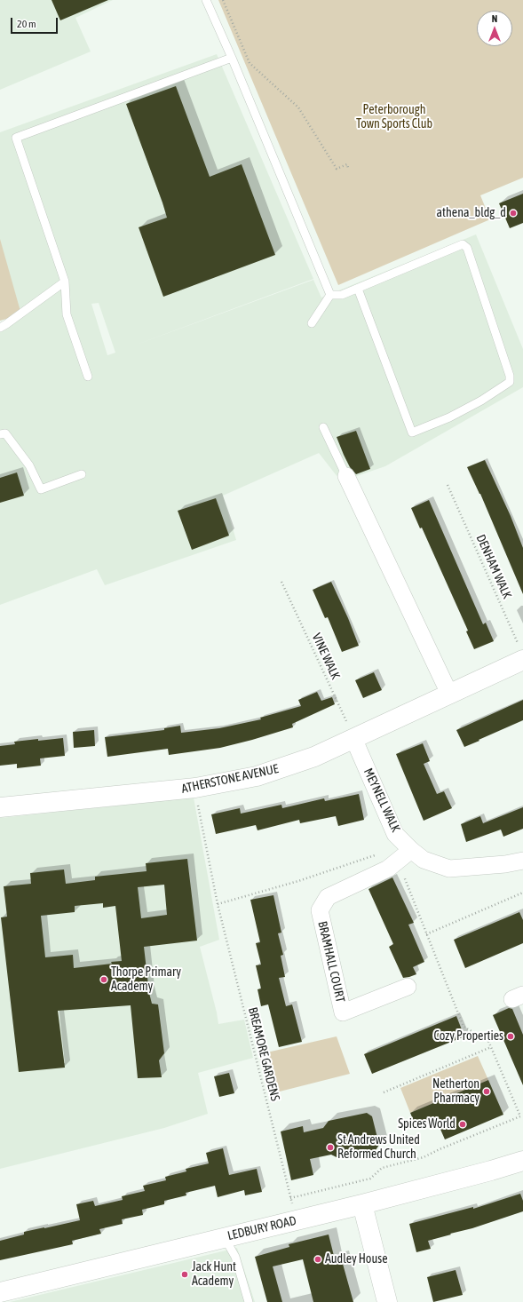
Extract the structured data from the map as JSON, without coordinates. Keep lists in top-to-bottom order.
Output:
{
  "streets": {
    "street": [
      "ATHERSTONE AVENUE",
      "MEYNELL WALK",
      "BRAMHALL COURT",
      "LEDBURY ROAD"
    ],
    "path": ["DENHAM WALK", "VINE WALK", "BREAMORE GARDENS"]
  },
  "crossings": [
    ["DENHAM WALK", "ATHERSTONE AVENUE"],
    ["VINE WALK", "ATHERSTONE AVENUE"],
    ["VINE WALK", "MEYNELL WALK"],
    ["ATHERSTONE AVENUE", "MEYNELL WALK"],
    ["MEYNELL WALK", "BRAMHALL COURT"]
  ],
  "parks": ["Peterborough Town Sports Club"],
  "places": [
    "athena_bldg_d",
    "Thorpe Primary Academy",
    "Cozy Properties",
    "Netherton Pharmacy",
    "Spices World",
    "St Andrews United Reformed Church",
    "Audley House",
    "Jack Hunt Academy"
  ],
  "scale_bar": "20 m",
  "north": "top"
}
